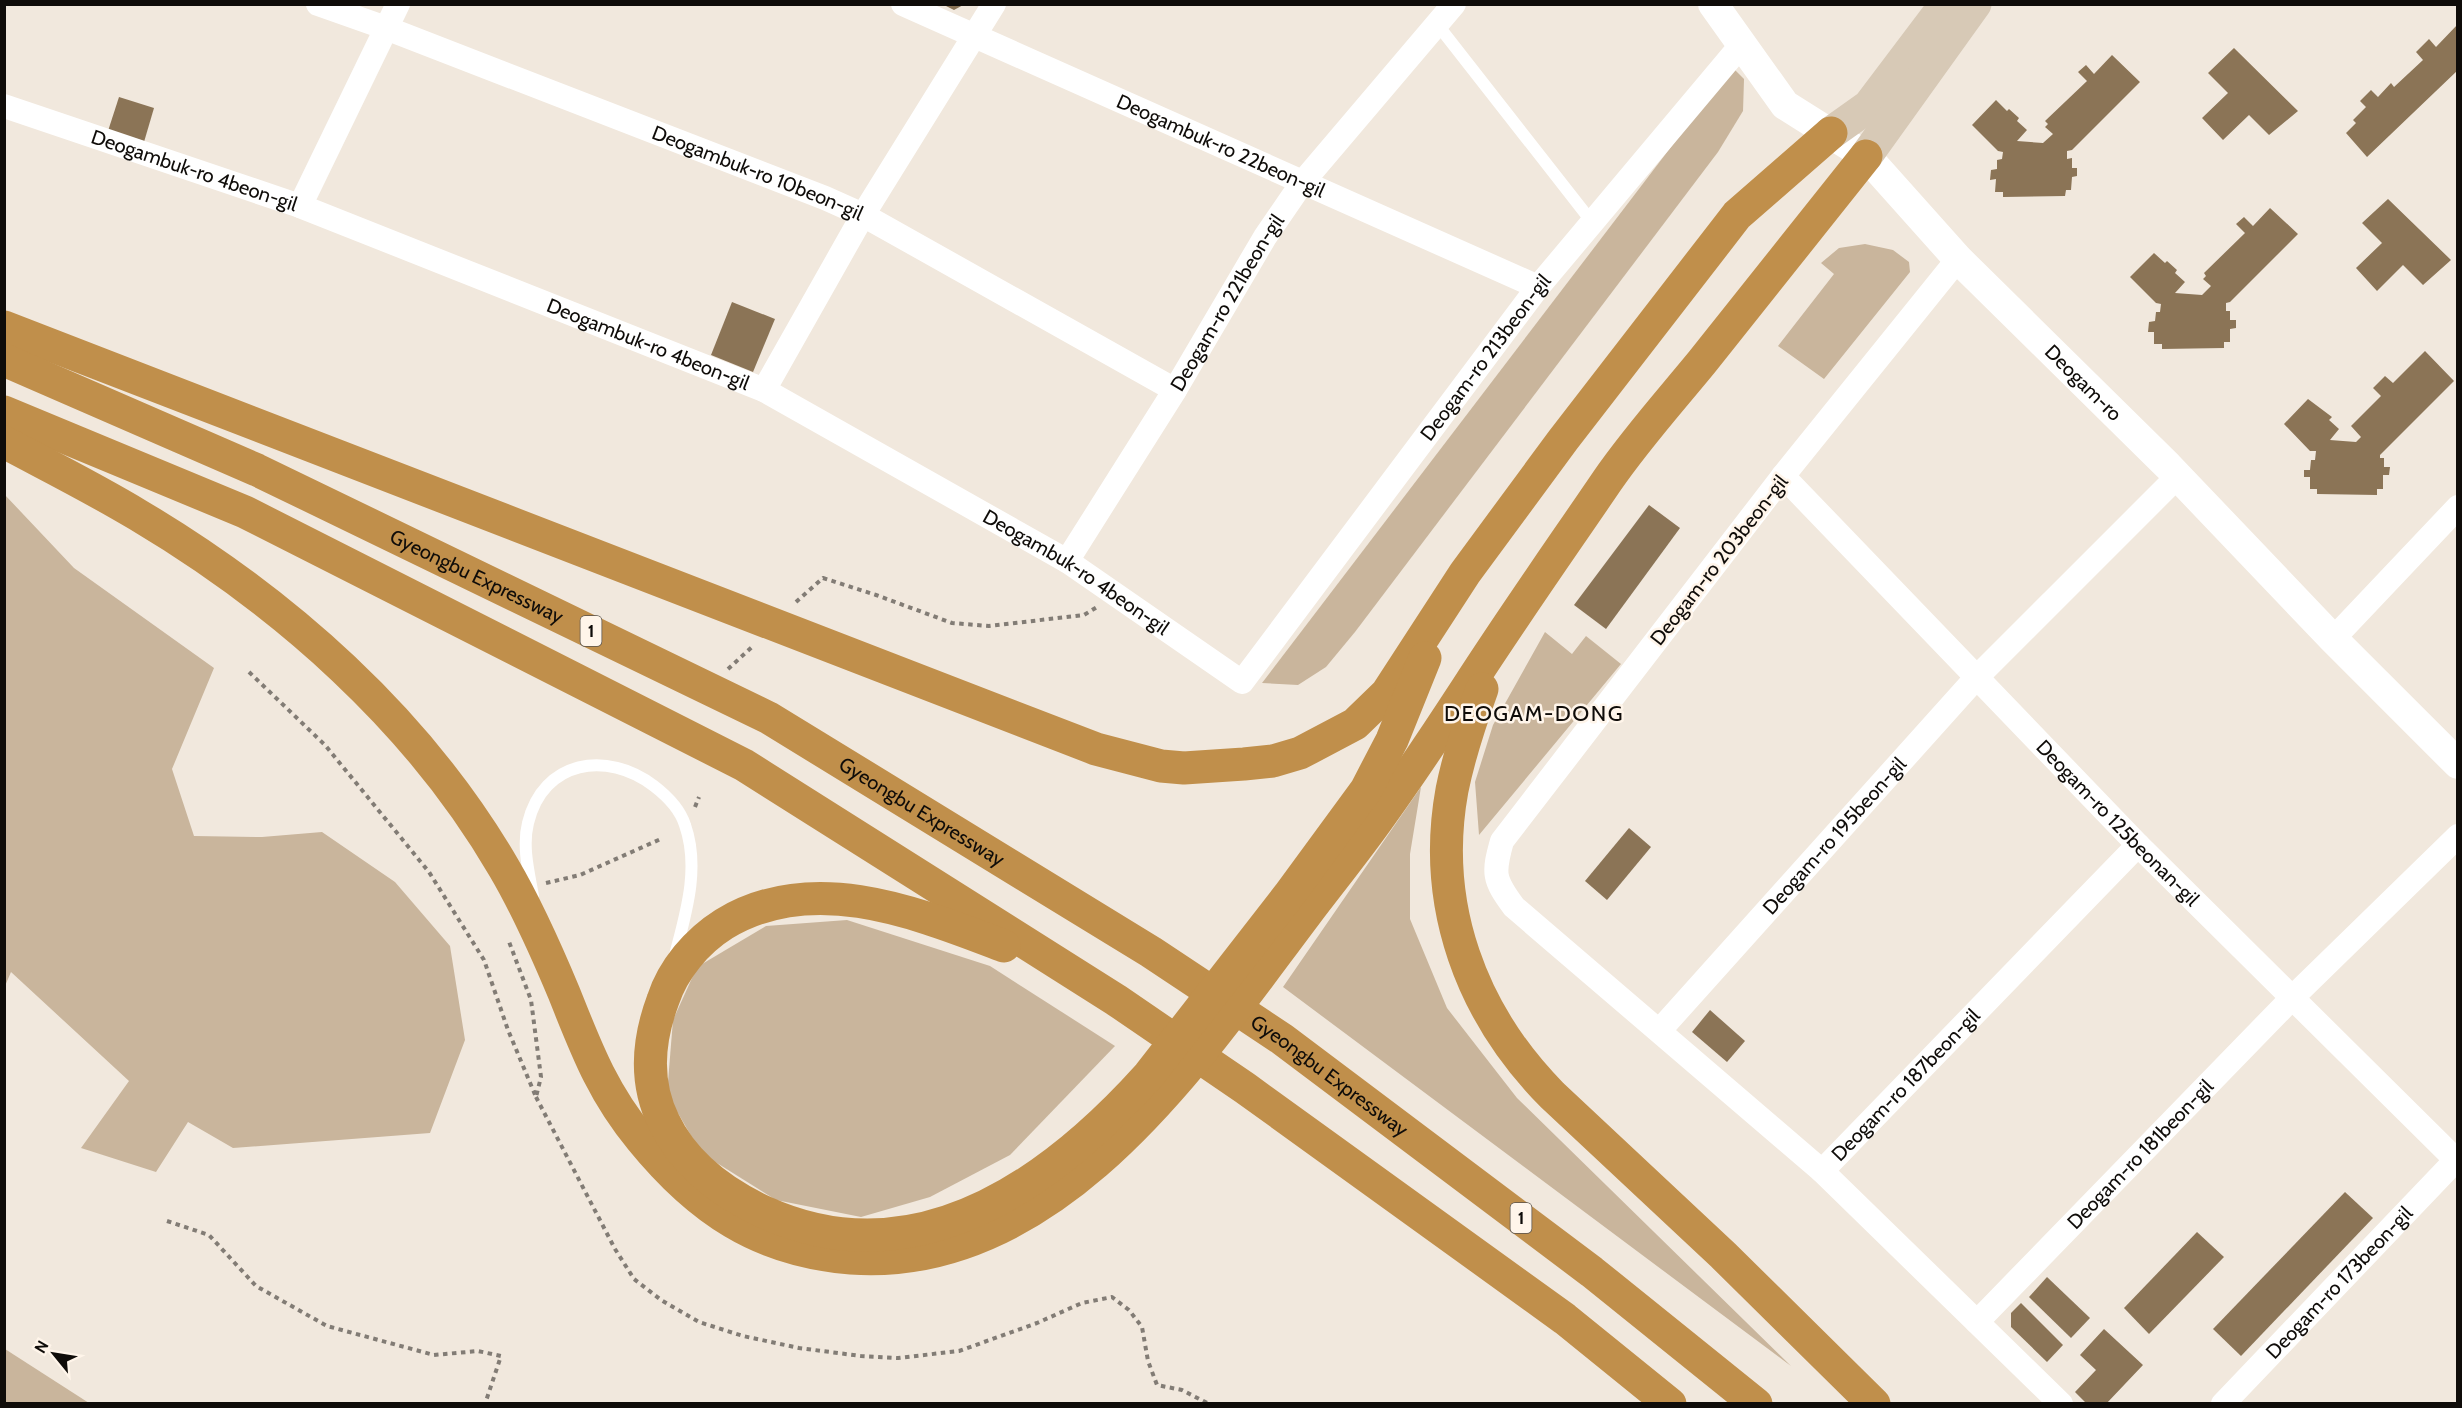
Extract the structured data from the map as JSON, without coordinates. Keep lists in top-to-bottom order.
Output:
{
  "streets": {
    "highway": ["Gyeongbu Expressway", "1"],
    "street": [
      "Deogambuk-ro 22beon-gil",
      "Deogambuk-ro 4beon-gil",
      "Deogambuk-ro 10beon-gil",
      "Deogam-ro 221beon-gil",
      "Deogam-ro 213beon-gil",
      "Deogam-ro",
      "Deogam-ro 203beon-gil",
      "Deogam-ro 125beonan-gil",
      "Deogam-ro 195beon-gil",
      "Deogam-ro 187beon-gil",
      "Deogam-ro 181beon-gil",
      "Deogam-ro 173beon-gil"
    ]
  },
  "crossings": [
    ["Deogambuk-ro 22beon-gil", "Deogam-ro 221beon-gil"],
    ["Deogambuk-ro 22beon-gil", "Deogam-ro 213beon-gil"],
    ["Deogambuk-ro 4beon-gil", "Deogam-ro 221beon-gil"],
    ["Deogambuk-ro 4beon-gil", "Deogam-ro 213beon-gil"],
    ["Deogambuk-ro 10beon-gil", "Deogam-ro 221beon-gil"],
    ["Deogam-ro 213beon-gil", "Deogam-ro"],
    ["Deogam-ro", "Deogam-ro 203beon-gil"],
    ["Deogam-ro", "Deogam-ro 195beon-gil"],
    ["Deogam-ro 203beon-gil", "Deogam-ro 125beonan-gil"],
    ["Deogam-ro 203beon-gil", "Deogam-ro 195beon-gil"],
    ["Deogam-ro 203beon-gil", "Deogam-ro 187beon-gil"],
    ["Deogam-ro 125beonan-gil", "Deogam-ro 195beon-gil"],
    ["Deogam-ro 125beonan-gil", "Deogam-ro 187beon-gil"],
    ["Deogam-ro 125beonan-gil", "Deogam-ro 181beon-gil"],
    ["Deogam-ro 125beonan-gil", "Deogam-ro 173beon-gil"],
    ["Deogam-ro 195beon-gil", "Deogam-ro 187beon-gil"]
  ],
  "districts": ["DEOGAM-DONG"],
  "north": "top left"
}
